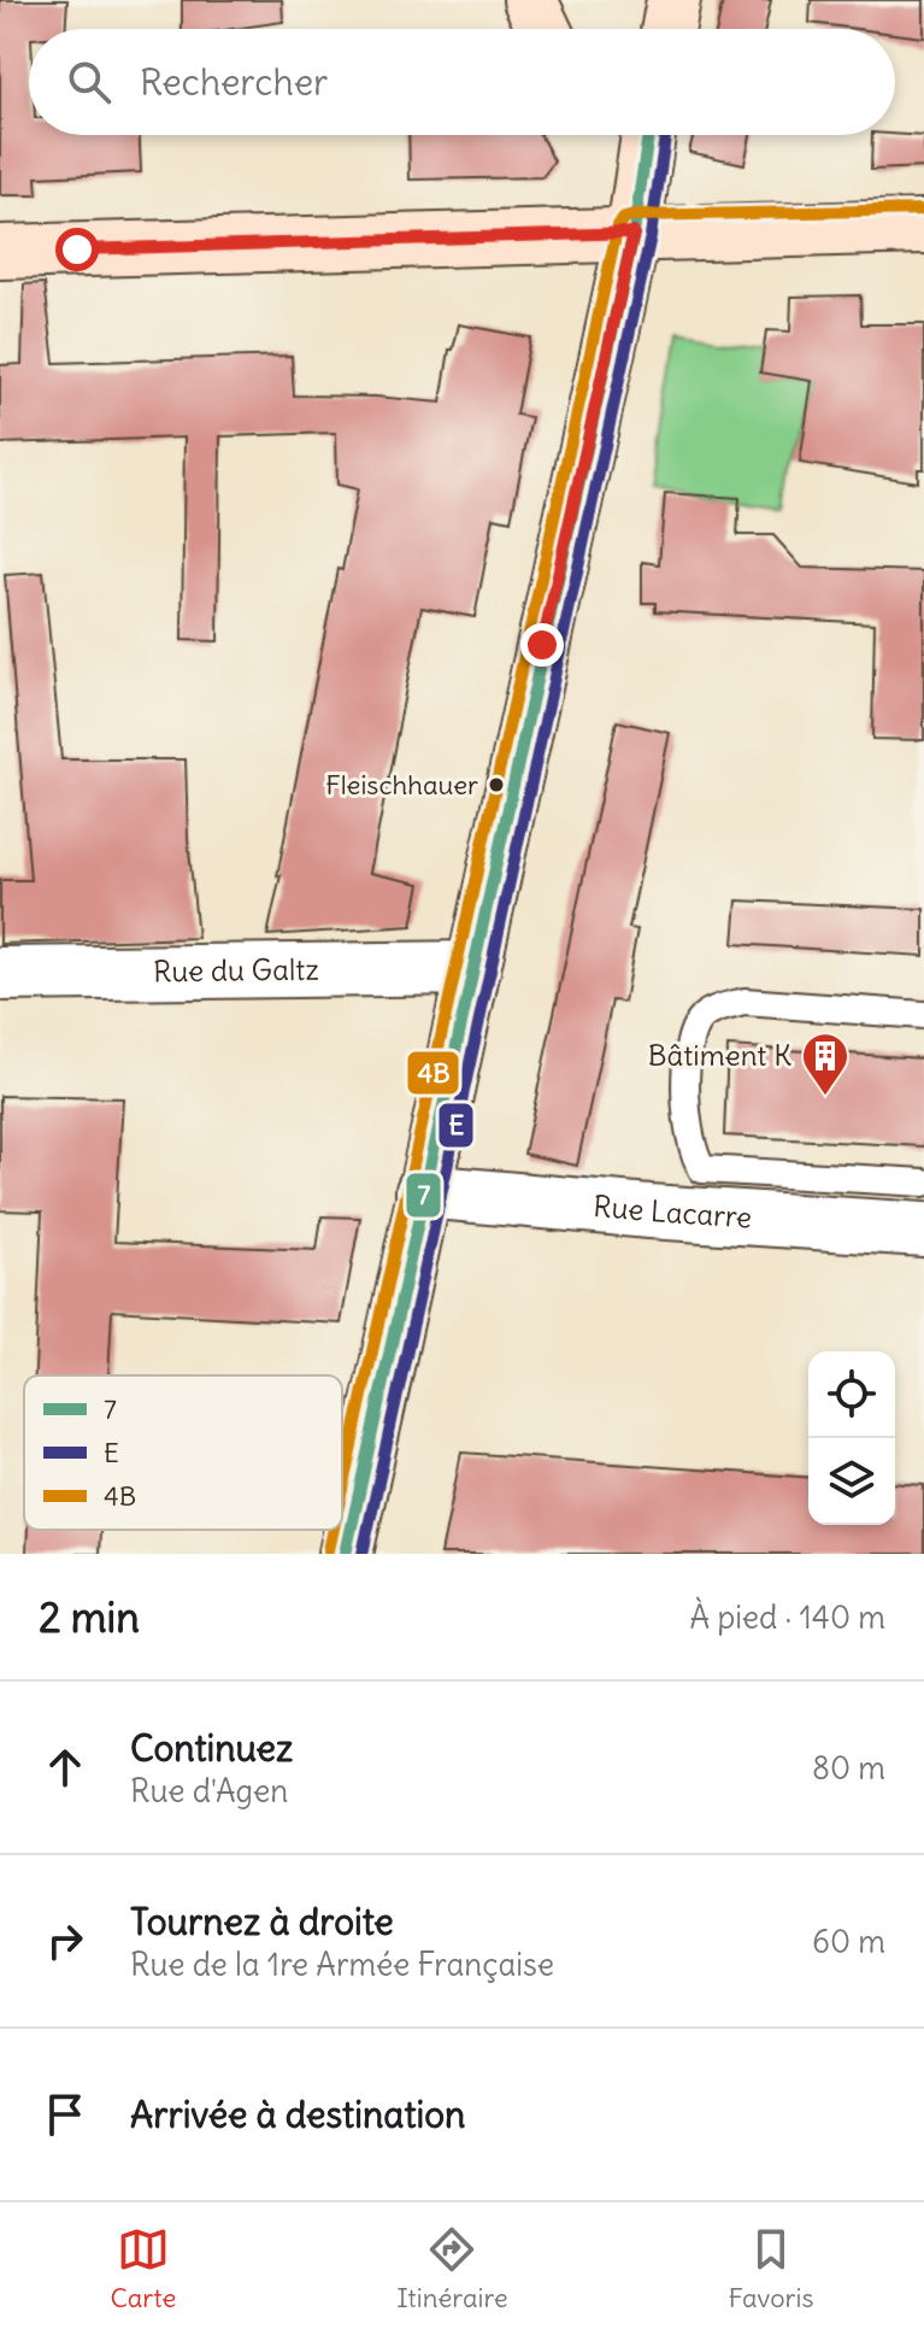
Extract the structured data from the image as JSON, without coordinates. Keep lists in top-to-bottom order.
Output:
{
  "streets": {
    "street": ["Rue du Galtz", "Rue Lacarre"]
  },
  "places": {
    "other": ["Fleischhauer"],
    "building": ["Bâtiment K"]
  },
  "lines": ["transit line 7", "transit line E", "transit line 4B"],
  "legend": ["7", "E", "4B"],
  "page": {
    "search": "Rechercher",
    "heading": ["2 min", "À pied · 140 m"],
    "list": [
      ["Continuez", "Rue d'Agen", "80 m"],
      ["Tournez à droite", "Rue de la 1re Armée Française", "60 m"],
      "Arrivée à destination"
    ],
    "nav": ["Carte", "Itinéraire", "Favoris"]
  }
}
